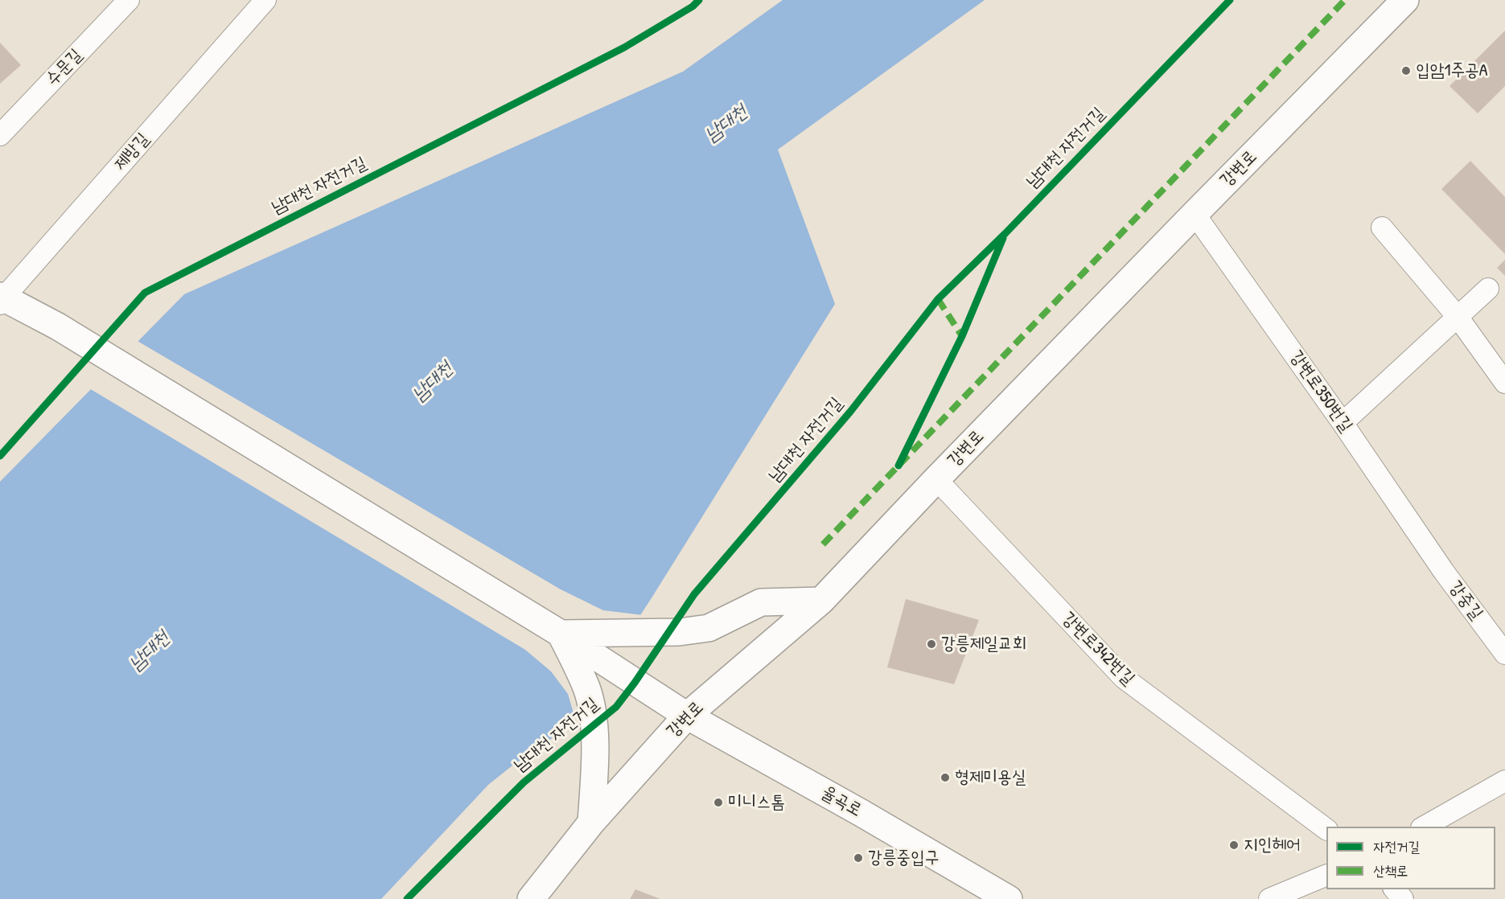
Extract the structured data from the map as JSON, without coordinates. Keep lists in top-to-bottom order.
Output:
{
  "streets": {
    "street": [
      "수문길",
      "제방길",
      "강변로",
      "강변로350번길",
      "강중길",
      "강변로342번길",
      "율곡로"
    ],
    "cycle path": ["남대천 자전거길"]
  },
  "crossings": [
    ["제방길", "율곡로"],
    ["강변로", "강변로350번길"],
    ["강변로", "강변로342번길"],
    ["강변로", "율곡로"],
    ["강변로350번길", "강중길"]
  ],
  "water": ["남대천"],
  "places": [
    "입암1주공A",
    "강릉제일교회",
    "형제미용실",
    "미니스톰",
    "지인헤어",
    "강릉중입구"
  ],
  "legend": ["자전거길", "산책로"]
}
